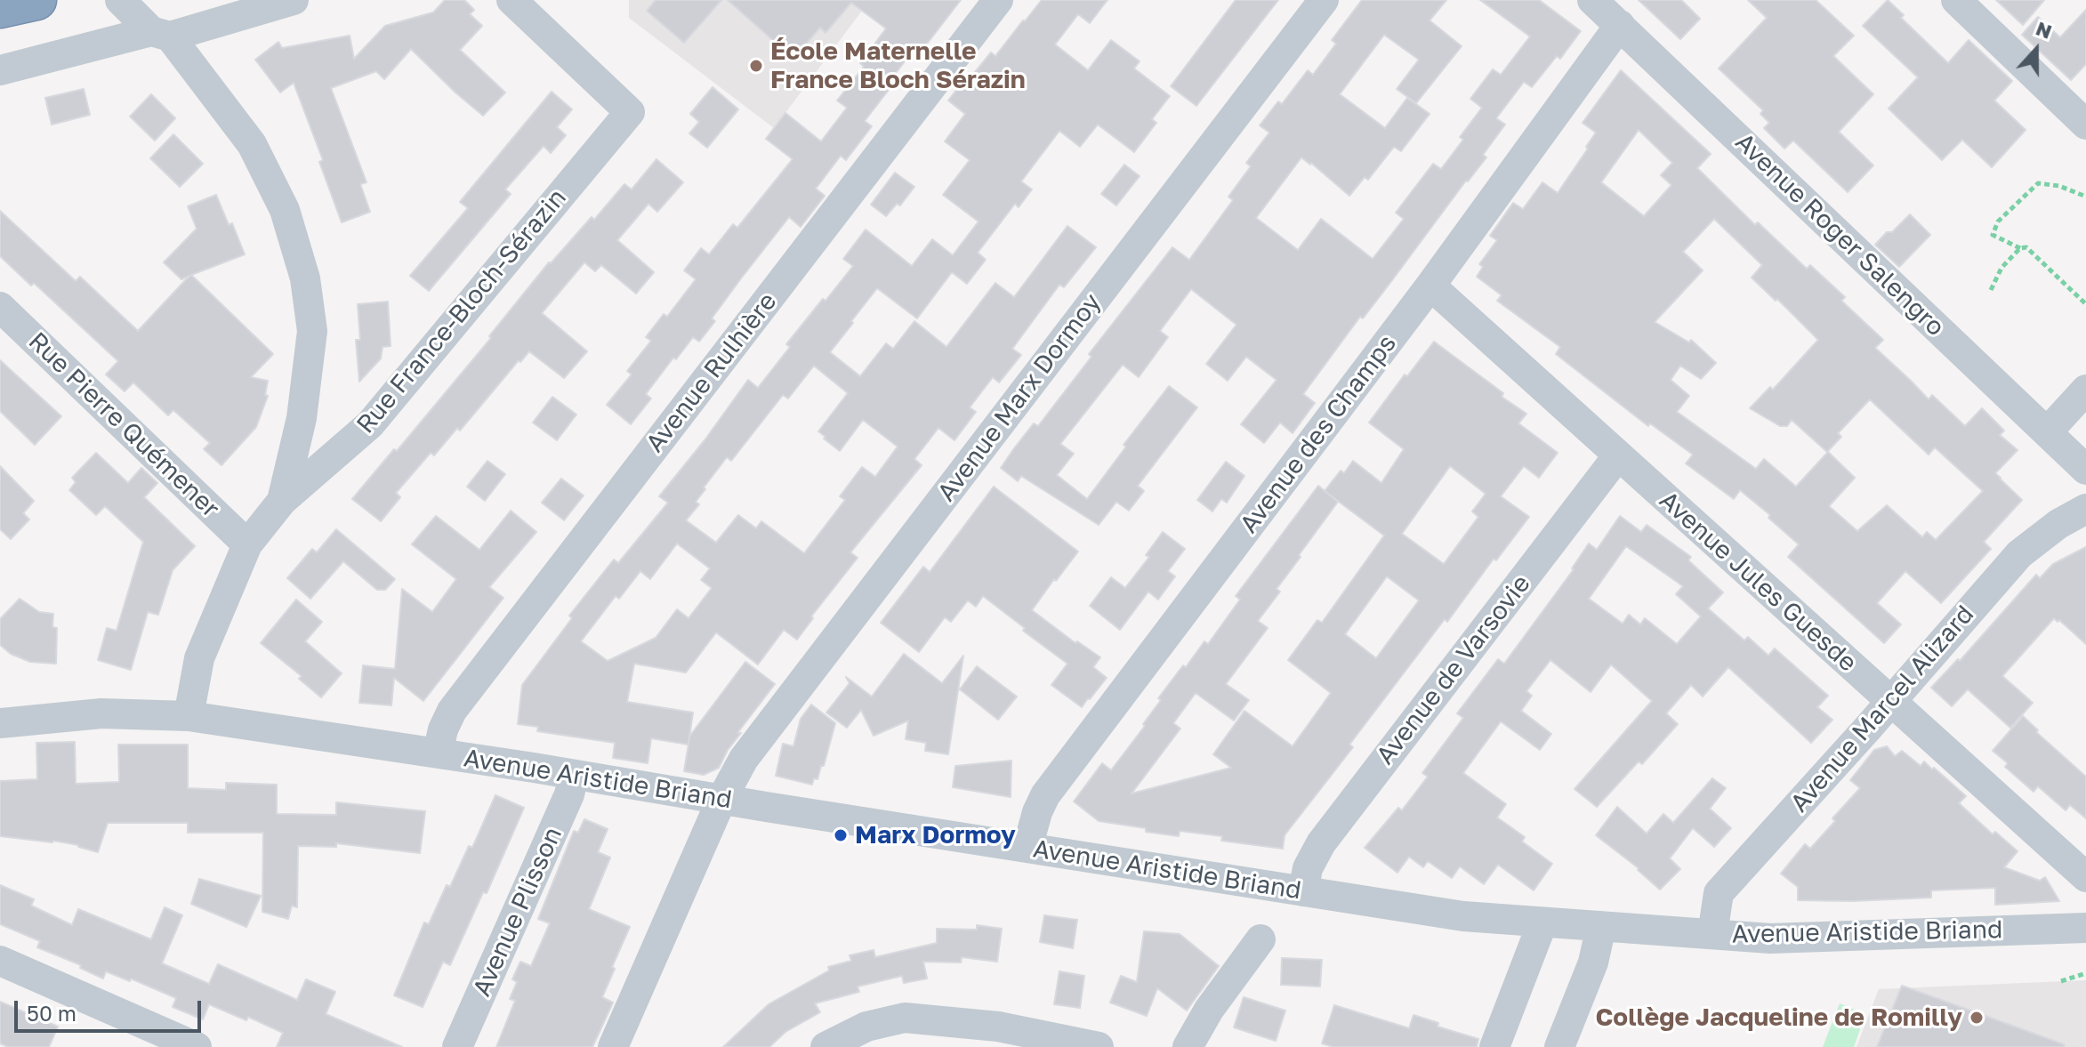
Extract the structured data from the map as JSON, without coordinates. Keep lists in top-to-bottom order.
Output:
{
  "streets": {
    "street": [
      "Avenue Roger Salengro",
      "Rue France-Bloch-Sérazin",
      "Avenue Rulhière",
      "Avenue Marx Dormoy",
      "Rue Pierre Quémener",
      "Avenue des Champs",
      "Avenue Jules Guesde",
      "Avenue de Varsovie",
      "Avenue Marcel Alizard",
      "Avenue Aristide Briand",
      "Avenue Plisson"
    ]
  },
  "crossings": [
    ["Avenue Roger Salengro", "Avenue des Champs"],
    ["Avenue Rulhière", "Avenue Aristide Briand"],
    ["Avenue Marx Dormoy", "Avenue Aristide Briand"],
    ["Avenue des Champs", "Avenue Jules Guesde"],
    ["Avenue des Champs", "Avenue Aristide Briand"],
    ["Avenue Jules Guesde", "Avenue de Varsovie"],
    ["Avenue Jules Guesde", "Avenue Marcel Alizard"],
    ["Avenue de Varsovie", "Avenue Aristide Briand"],
    ["Avenue Marcel Alizard", "Avenue Aristide Briand"],
    ["Avenue Aristide Briand", "Avenue Plisson"]
  ],
  "places": ["École Maternelle France Bloch Sérazin", "Marx Dormoy", "Collège Jacqueline de Romilly"],
  "scale_bar": "50 m",
  "north": "top"
}
